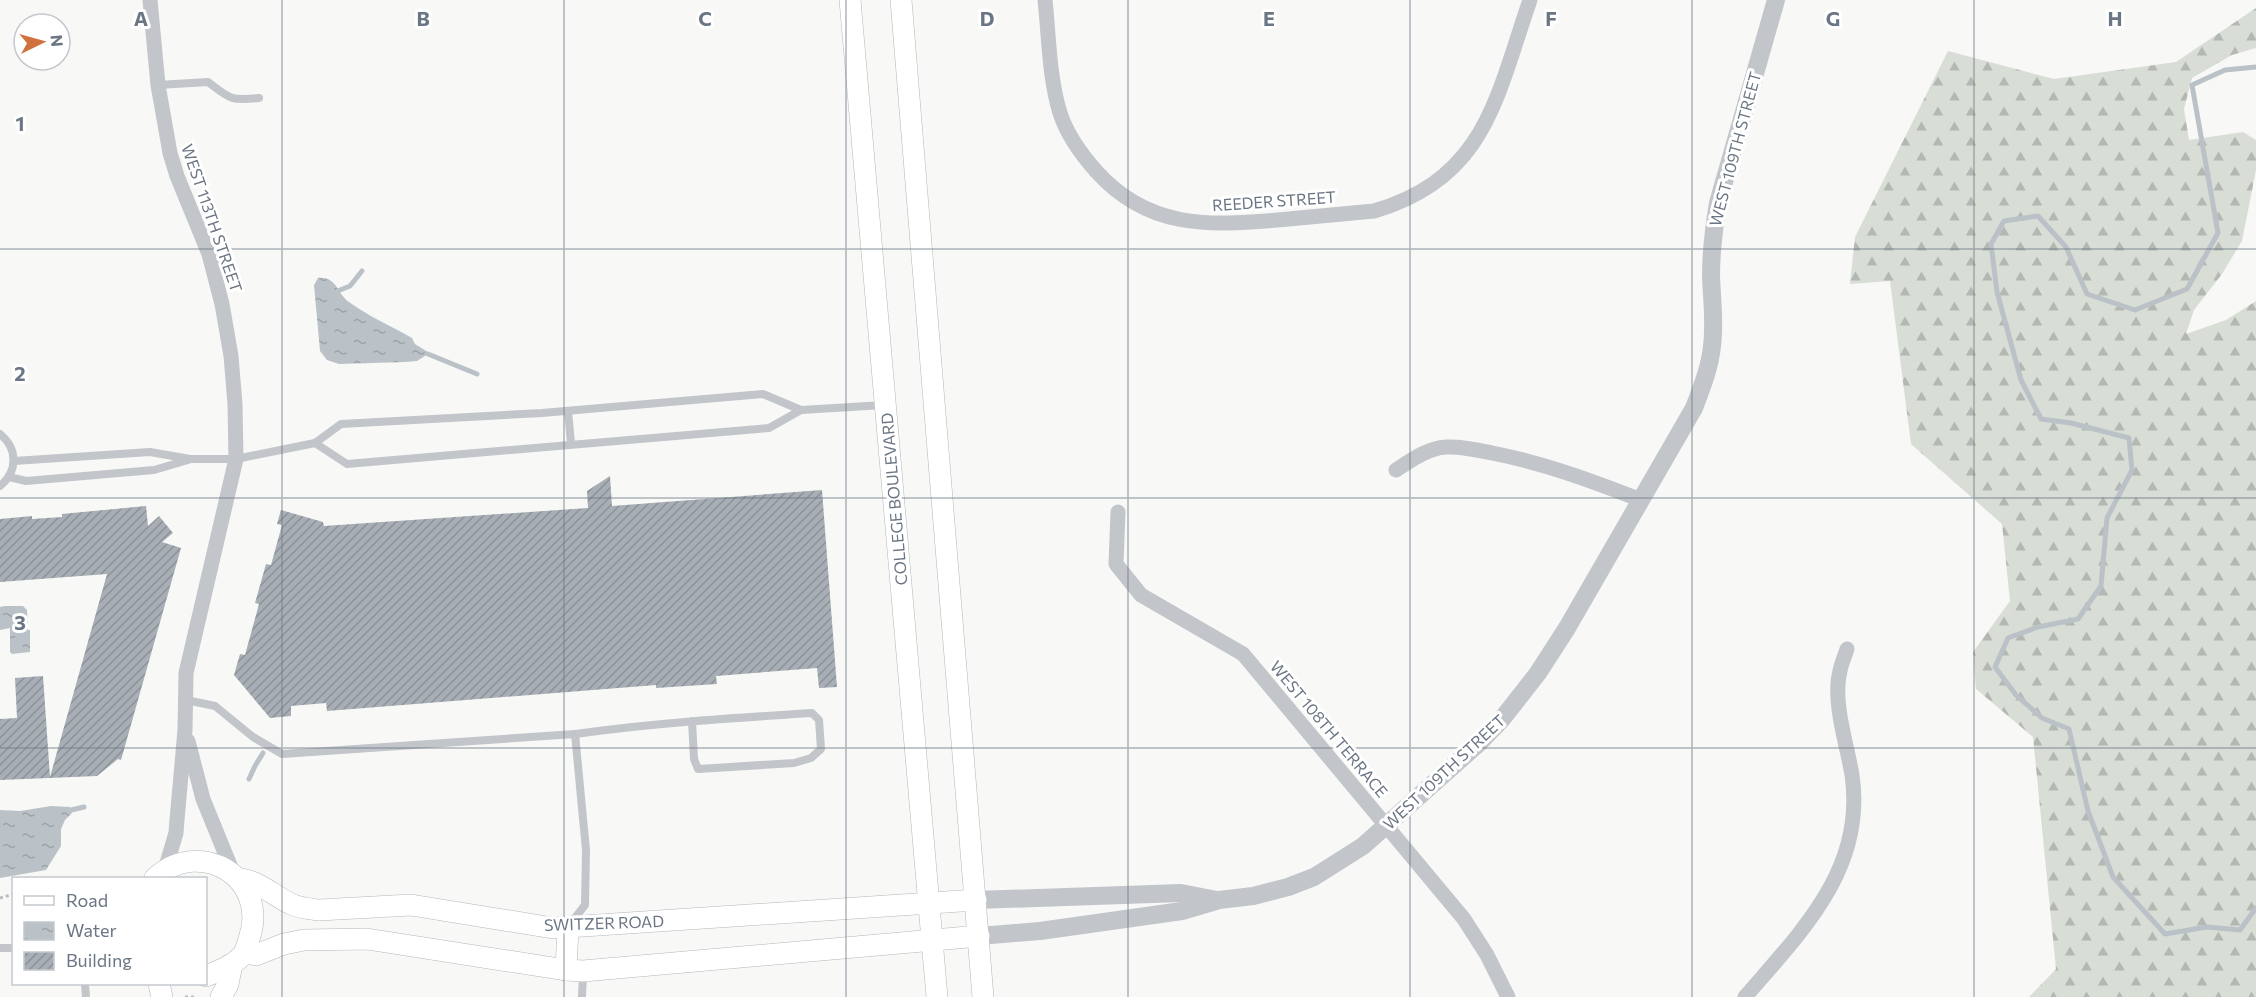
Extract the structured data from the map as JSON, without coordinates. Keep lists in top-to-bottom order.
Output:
{
  "streets": {
    "main road": ["COLLEGE BOULEVARD", "SWITZER ROAD"],
    "street": [
      "WEST 109TH STREET",
      "REEDER STREET",
      "WEST 113TH STREET",
      "WEST 108TH TERRACE"
    ]
  },
  "crossings": [
    ["WEST 109TH STREET", "WEST 108TH TERRACE"],
    ["WEST 109TH STREET", "SWITZER ROAD"],
    ["WEST 113TH STREET", "SWITZER ROAD"],
    ["COLLEGE BOULEVARD", "SWITZER ROAD"]
  ],
  "legend": ["Road", "Water", "Building"],
  "north": "right",
  "grid": {
    "columns": [
      "A",
      "B",
      "C",
      "D",
      "E",
      "F",
      "G",
      "H"
    ],
    "rows": ["1", "2", "3"]
  }
}
